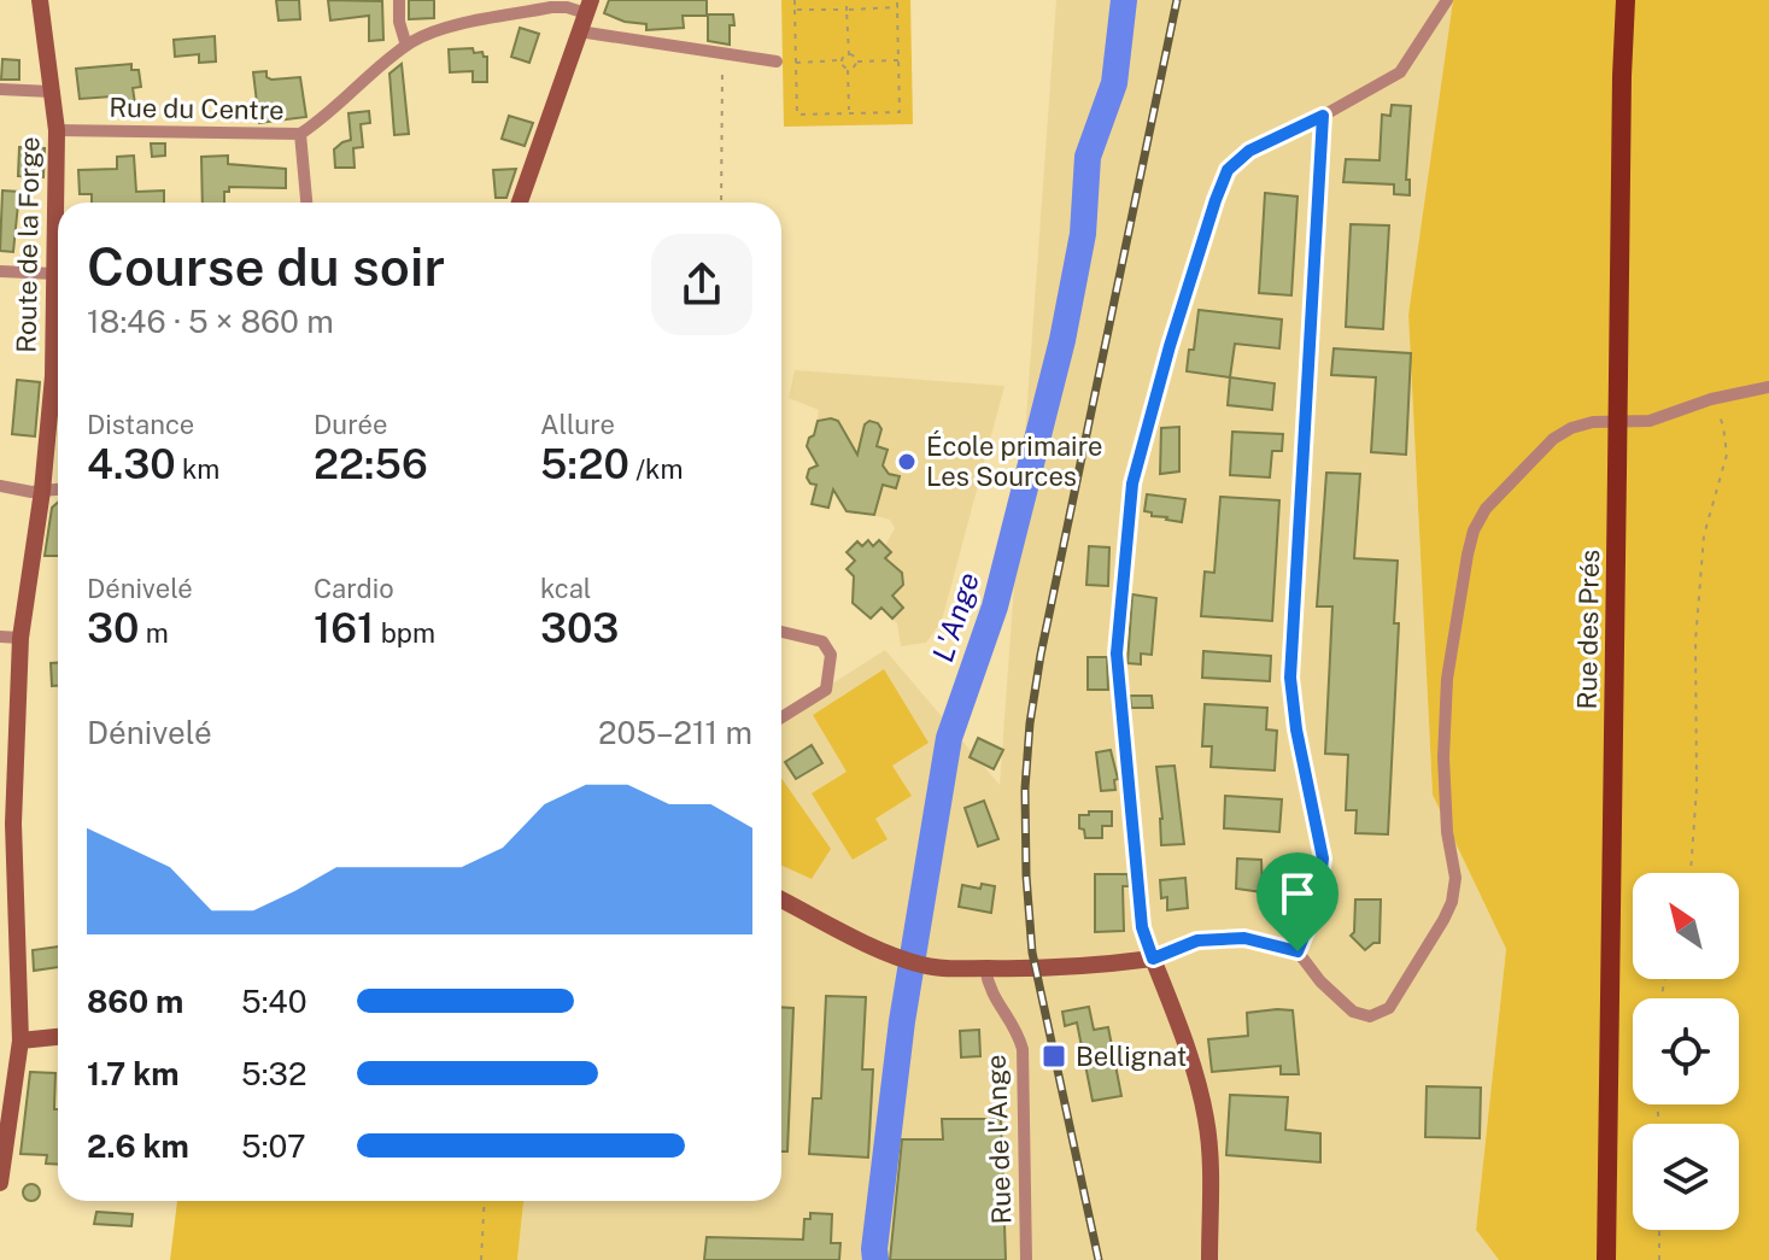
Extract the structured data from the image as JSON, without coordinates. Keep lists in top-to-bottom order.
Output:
{
  "streets": {
    "main road": ["Route de la Forge", "Rue des Prés"],
    "street": ["Rue du Centre", "Rue de l'Ange"]
  },
  "crossings": [
    ["Rue du Centre", "Route de la Forge"]
  ],
  "water": ["L'Ange"],
  "places": {
    "other": ["École primaire Les Sources"],
    "transit": ["Bellignat"]
  },
  "north": "top left",
  "page": {
    "heading": ["Course du soir", "18:46 · 5 × 860 m"],
    "stats": [
      ["Distance", "4.30 km"],
      ["Durée", "22:56"],
      ["Allure", "5:20 /km"],
      ["Dénivelé", "30 m"],
      ["Cardio", "161 bpm"],
      ["kcal", "303"]
    ],
    "chart": ["Dénivelé", "205–211 m"],
    "list": [
      {
        "name": "860 m",
        "note": "5:40"
      },
      {
        "name": "1.7 km",
        "note": "5:32"
      },
      {
        "name": "2.6 km",
        "note": "5:07"
      }
    ]
  }
}
